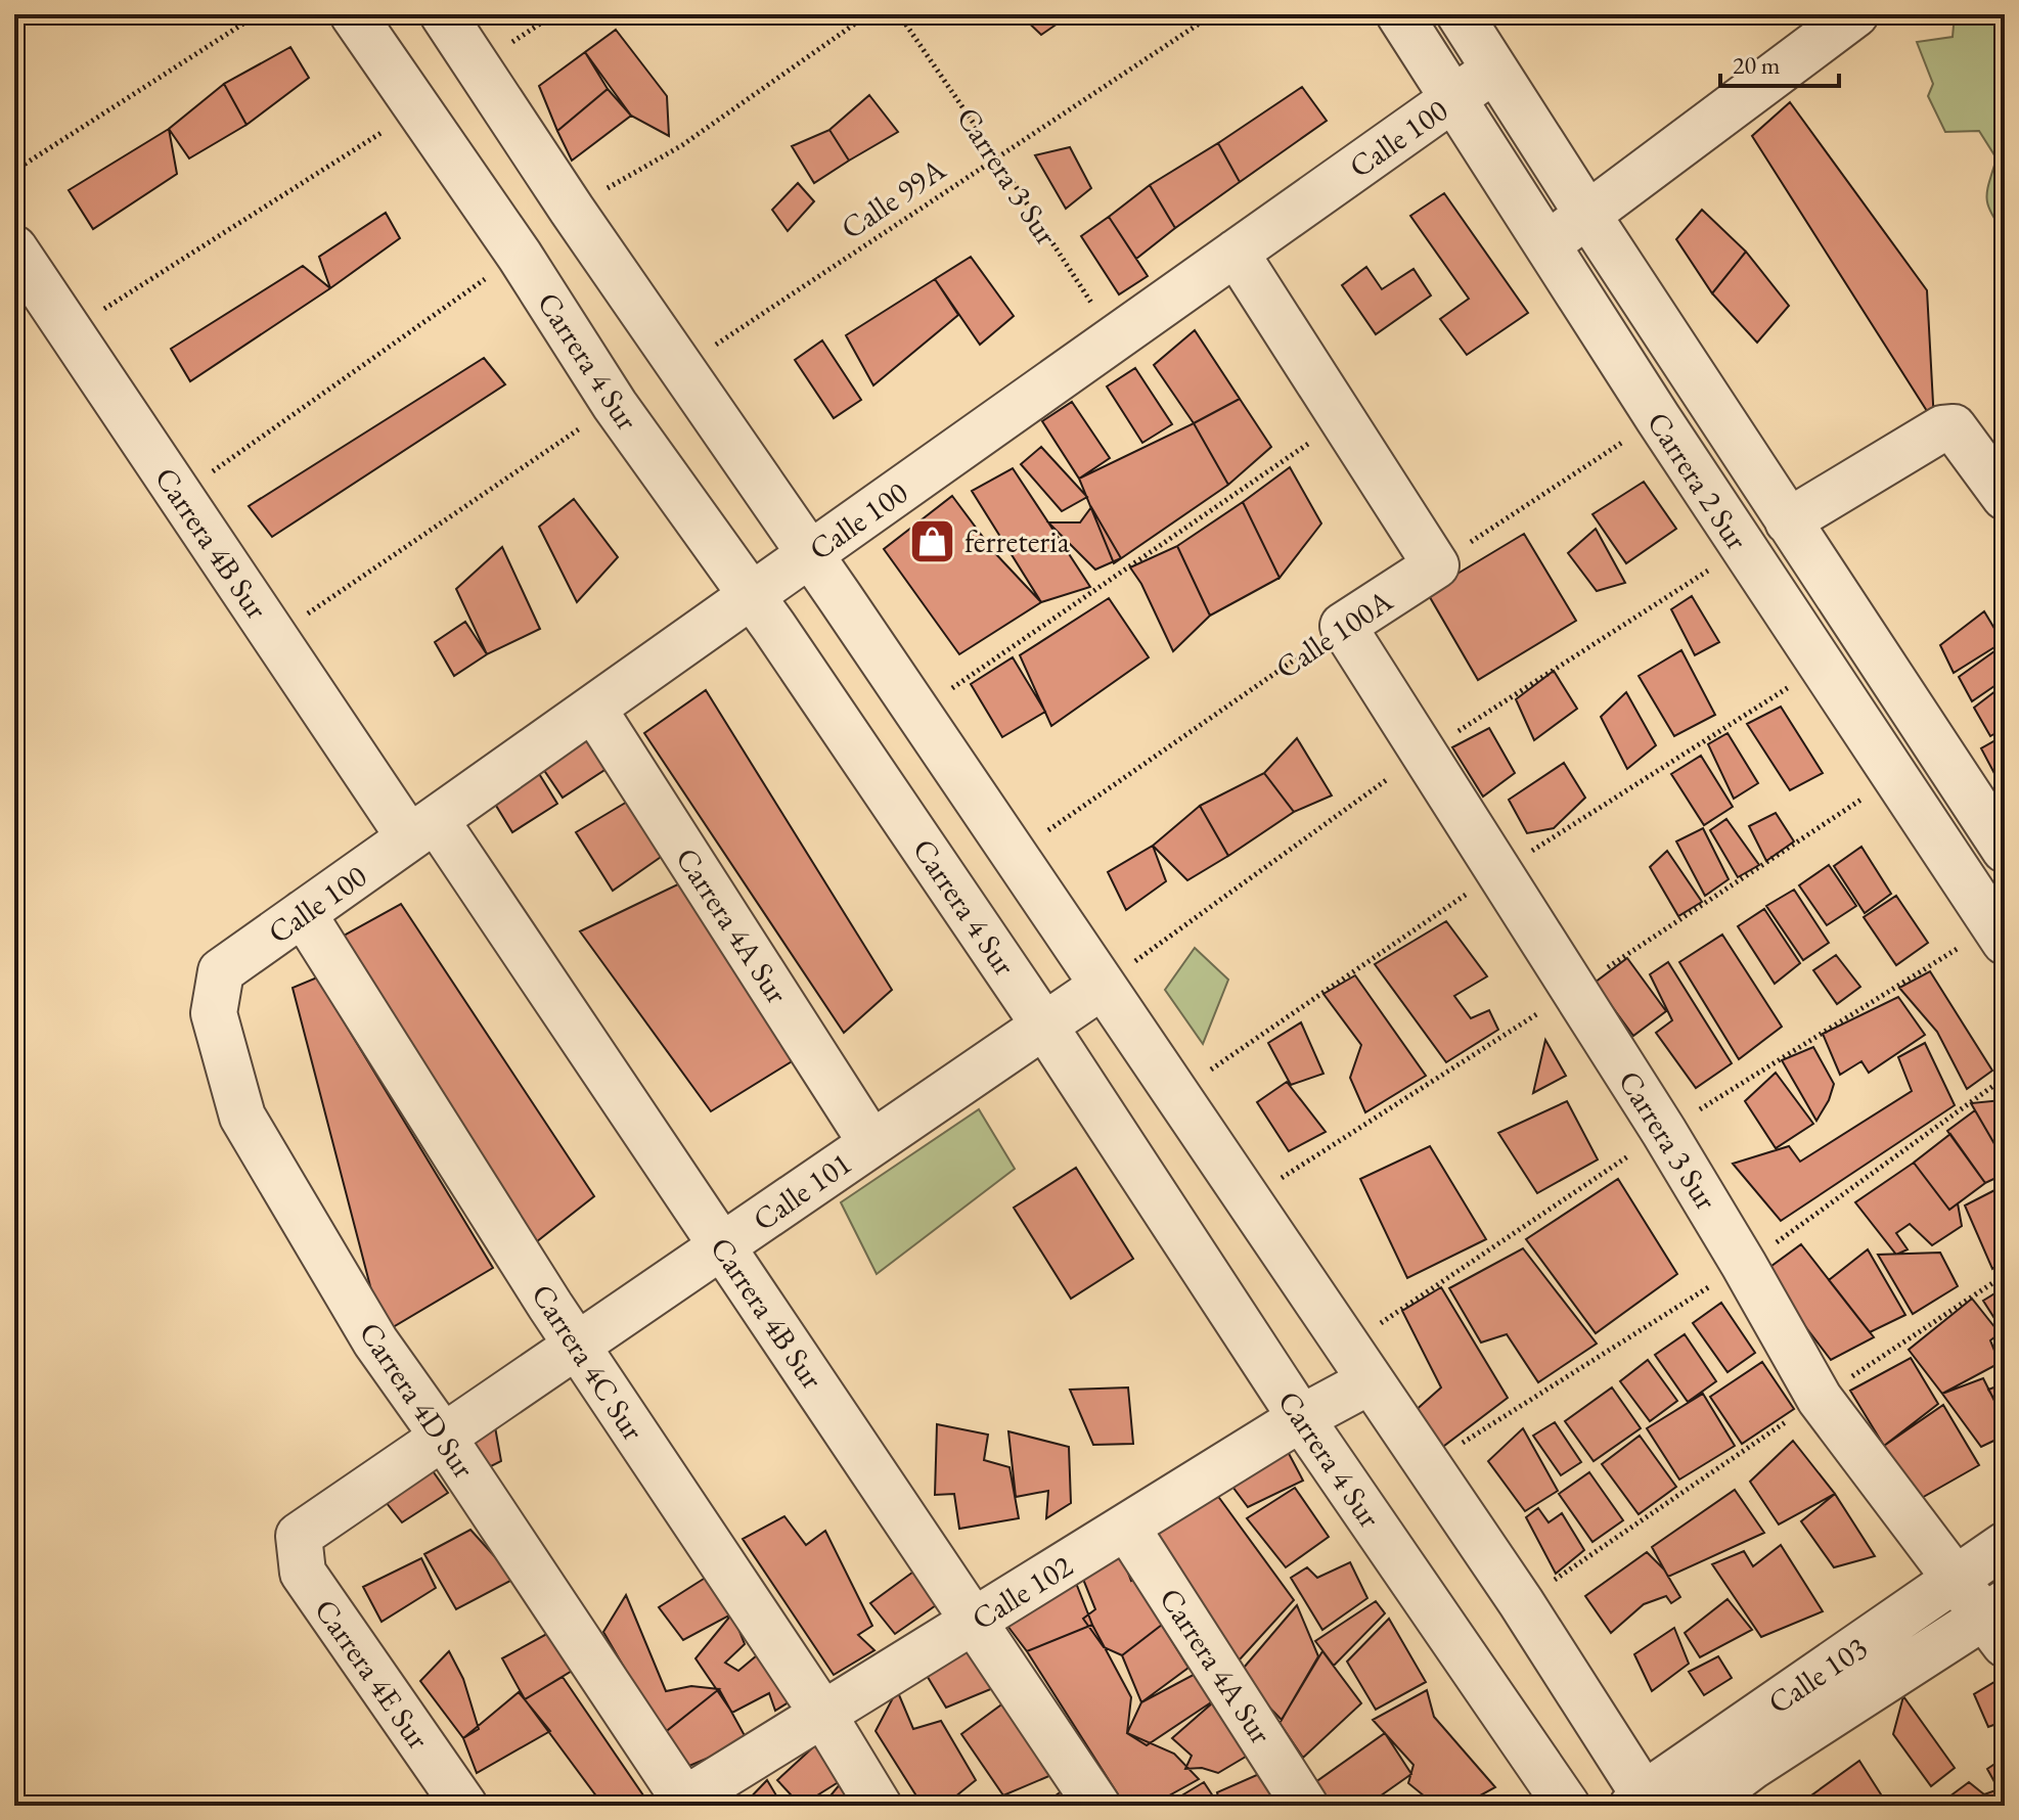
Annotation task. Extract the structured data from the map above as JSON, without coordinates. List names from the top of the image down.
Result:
{
  "streets": {
    "street": [
      "Calle 100",
      "Carrera 3 Sur",
      "Carrera 4 Sur",
      "Carrera 2 Sur",
      "Carrera 4B Sur",
      "Calle 100A",
      "Carrera 4A Sur",
      "Calle 101",
      "Carrera 4C Sur",
      "Carrera 4D Sur",
      "Calle 102",
      "Carrera 4E Sur",
      "Calle 103"
    ],
    "path": ["Calle 99A"]
  },
  "crossings": [
    ["Calle 100", "Carrera 3 Sur"],
    ["Calle 100", "Carrera 4 Sur"],
    ["Calle 100", "Carrera 2 Sur"],
    ["Calle 100", "Carrera 4B Sur"],
    ["Calle 100", "Carrera 4A Sur"],
    ["Calle 100", "Carrera 4C Sur"],
    ["Calle 100", "Carrera 4D Sur"],
    ["Carrera 3 Sur", "Calle 99A"],
    ["Carrera 3 Sur", "Calle 100A"],
    ["Carrera 3 Sur", "Calle 103"],
    ["Carrera 4 Sur", "Calle 101"],
    ["Carrera 4 Sur", "Calle 102"],
    ["Carrera 4B Sur", "Calle 101"],
    ["Carrera 4B Sur", "Calle 102"],
    ["Carrera 4A Sur", "Calle 101"],
    ["Carrera 4A Sur", "Calle 102"],
    ["Calle 101", "Carrera 4C Sur"],
    ["Calle 101", "Carrera 4D Sur"],
    ["Calle 101", "Carrera 4E Sur"],
    ["Carrera 4C Sur", "Calle 102"],
    ["Carrera 4D Sur", "Calle 102"]
  ],
  "places": {
    "shop": ["ferreteria"]
  },
  "scale_bar": "20 m"
}
